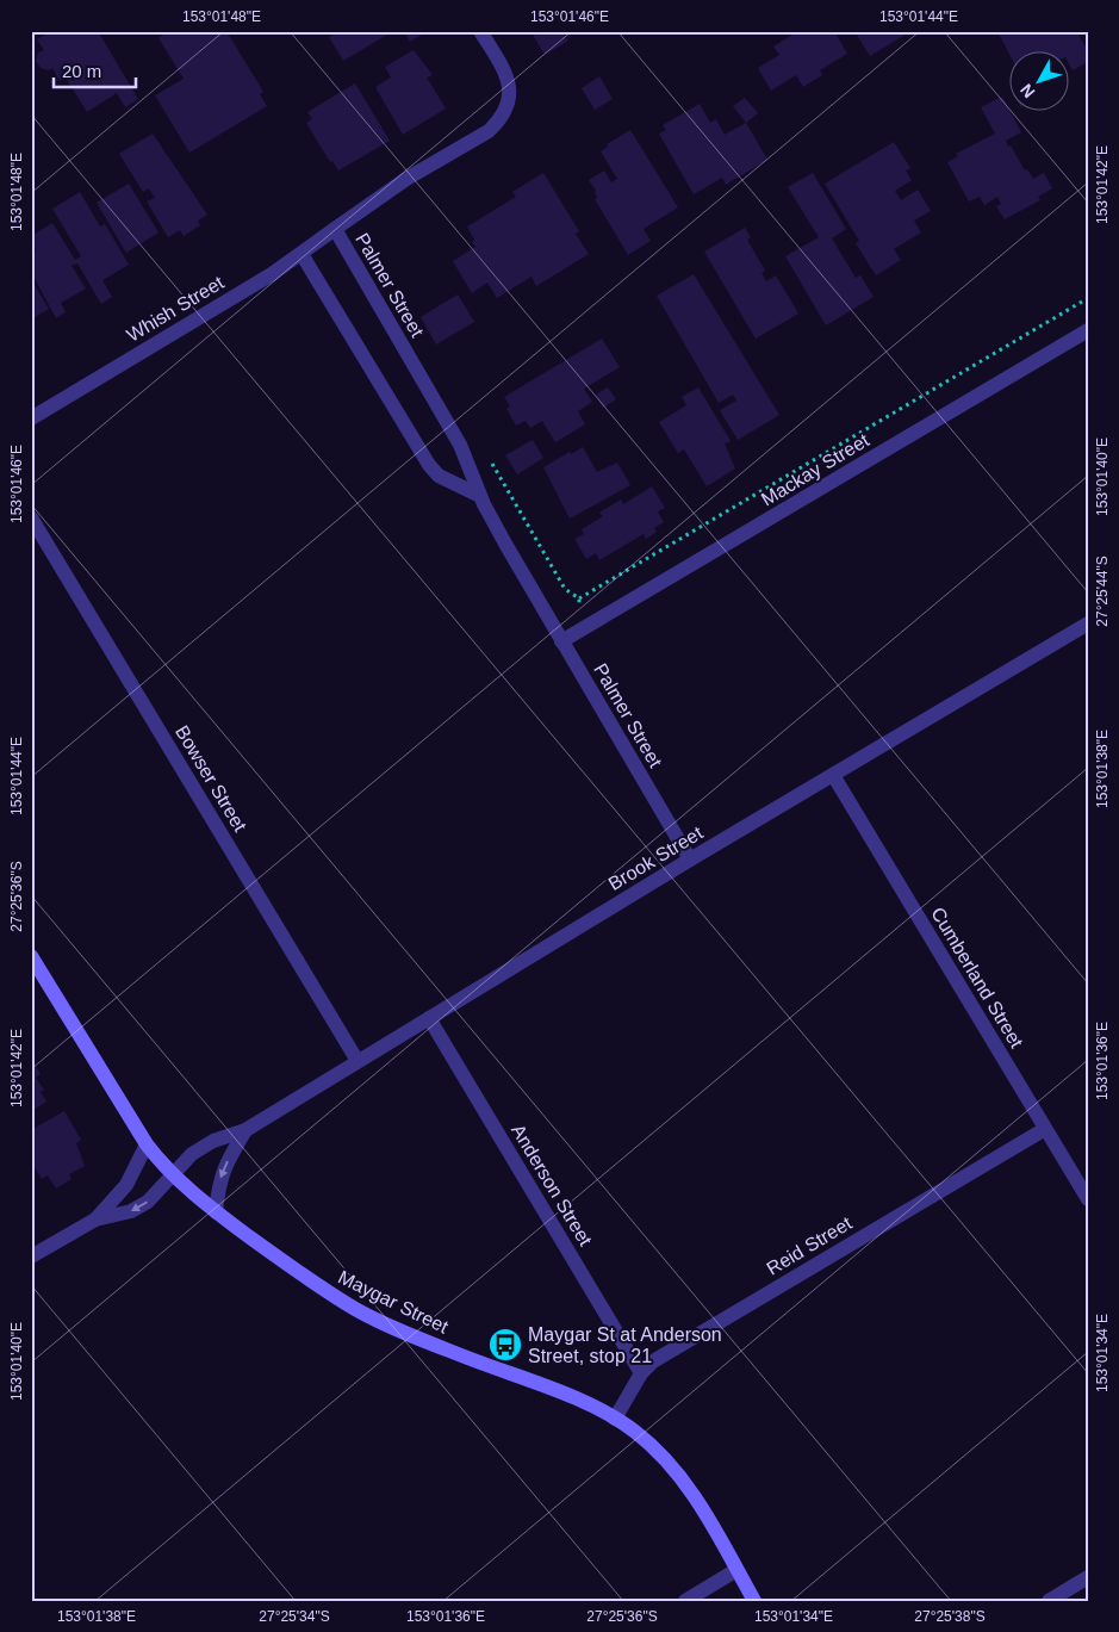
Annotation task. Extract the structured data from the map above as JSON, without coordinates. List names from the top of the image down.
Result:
{
  "streets": {
    "main road": ["Maygar Street"],
    "street": [
      "Palmer Street",
      "Whish Street",
      "Mackay Street",
      "Bowser Street",
      "Brook Street",
      "Cumberland Street",
      "Anderson Street",
      "Reid Street"
    ]
  },
  "crossings": [
    ["Palmer Street", "Whish Street"],
    ["Palmer Street", "Mackay Street"],
    ["Palmer Street", "Brook Street"],
    ["Bowser Street", "Brook Street"],
    ["Brook Street", "Cumberland Street"],
    ["Brook Street", "Anderson Street"],
    ["Brook Street", "Maygar Street"],
    ["Cumberland Street", "Reid Street"],
    ["Anderson Street", "Reid Street"],
    ["Reid Street", "Maygar Street"]
  ],
  "places": {
    "bus stop": ["Maygar St at Anderson Street, stop 21"]
  },
  "scale_bar": "20 m",
  "north": "bottom left",
  "coordinates": [
    "153°01'48\"E",
    "153°01'46\"E",
    "153°01'44\"E",
    "153°01'42\"E",
    "153°01'40\"E",
    "27°25'44\"S",
    "153°01'38\"E",
    "27°25'36\"S",
    "153°01'36\"E",
    "153°01'34\"E",
    "27°25'34\"S",
    "27°25'38\"S"
  ]
}
